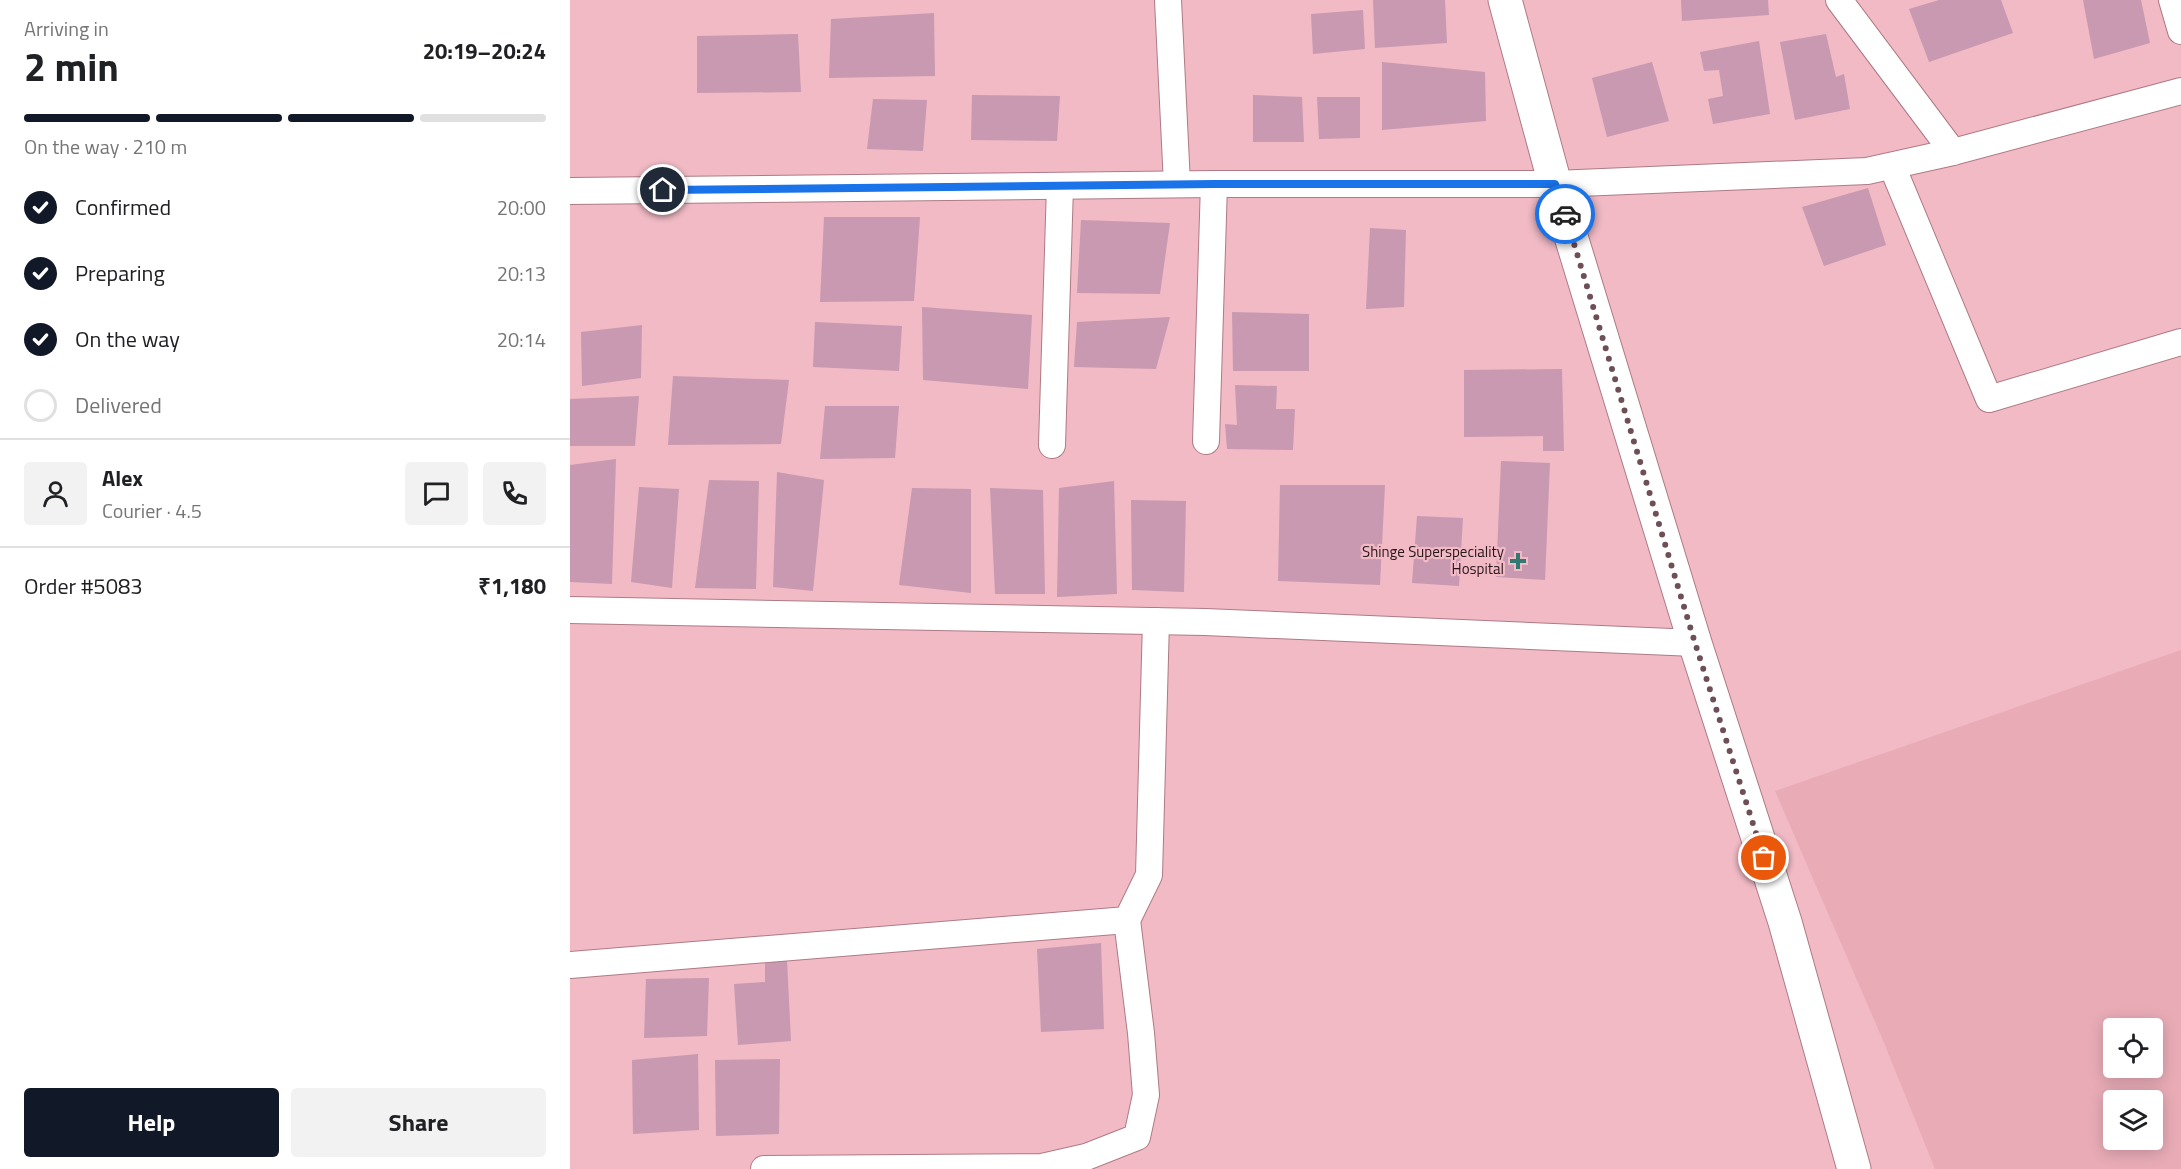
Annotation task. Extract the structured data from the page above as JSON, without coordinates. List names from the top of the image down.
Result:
{
  "places": {
    "health": ["Shinge Superspeciality Hospital"]
  },
  "page": {
    "heading": ["2 min", "Arriving in", "20:19–20:24"],
    "panel": [
      "Alex",
      "Courier · 4.5",
      "Order #5083",
      "₹1,180"
    ],
    "bar": "On the way · 210 m",
    "list": [
      ["Confirmed", "20:00"],
      ["Preparing", "20:13"],
      ["On the way", "20:14"],
      "Delivered"
    ],
    "buttons": ["Help", "Share"]
  }
}
